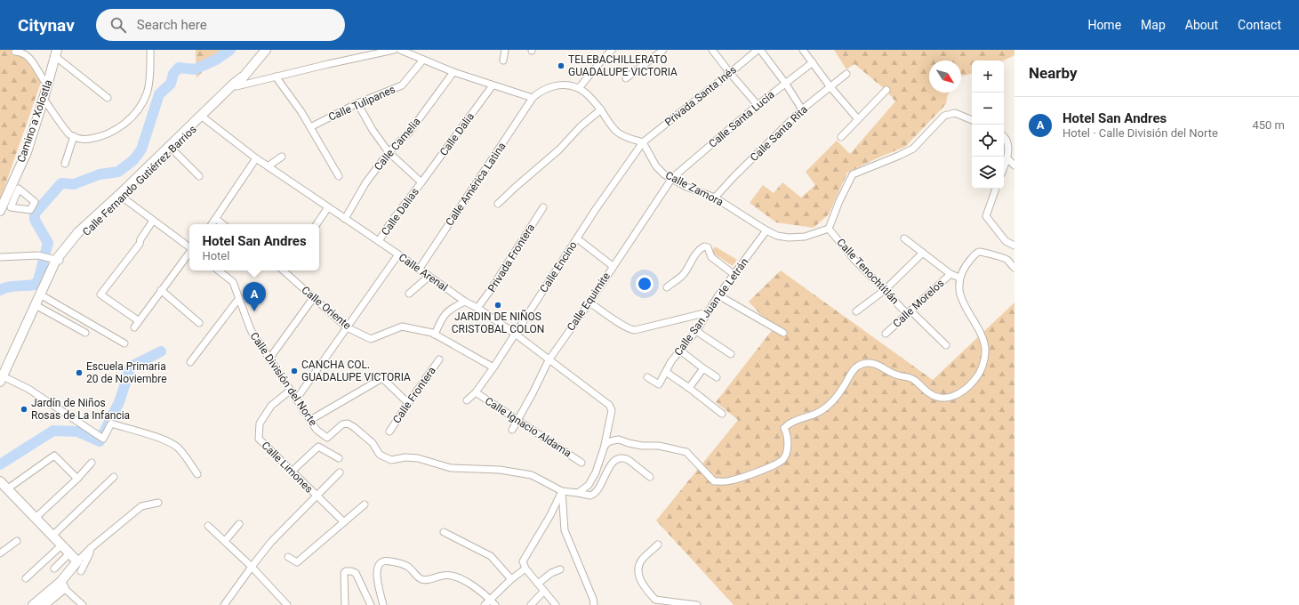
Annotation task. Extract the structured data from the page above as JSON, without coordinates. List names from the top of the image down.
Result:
{
  "streets": {
    "main road": ["Camino a Xolostla", "Calle Fernando Gutiérrez Barrios"],
    "street": [
      "Privada Santa Inés",
      "Calle Tulipanes",
      "Calle Santa Lucía",
      "Calle Santa Rita",
      "Calle Dalia",
      "Calle Camelia",
      "Calle América Latina",
      "Calle Zamora",
      "Calle Dalias",
      "Privada Frontera",
      "Calle Encino",
      "Calle Tenochtitlán",
      "Calle Arenal",
      "Calle Equimite",
      "Calle Morelos",
      "Calle San Juan de Letrán",
      "Calle Oriente",
      "Calle División del Norte",
      "Calle Frontera",
      "Calle Ignacio Aldama",
      "Calle Limones"
    ]
  },
  "crossings": [
    ["Privada Santa Inés", "Calle Zamora"],
    ["Privada Santa Inés", "Calle Encino"],
    ["Calle Santa Lucía", "Calle Zamora"],
    ["Calle Santa Lucía", "Calle Equimite"],
    ["Calle Santa Rita", "Calle Zamora"],
    ["Calle Dalia", "Calle Dalias"],
    ["Calle Camelia", "Calle Arenal"],
    ["Calle Fernando Gutiérrez Barrios", "Calle Arenal"],
    ["Calle América Latina", "Calle Arenal"],
    ["Calle Zamora", "Calle Encino"],
    ["Calle Zamora", "Calle Tenochtitlán"],
    ["Calle Zamora", "Calle Equimite"],
    ["Calle Zamora", "Calle San Juan de Letrán"],
    ["Calle Dalias", "Calle Arenal"],
    ["Privada Frontera", "Calle Arenal"],
    ["Calle Encino", "Calle Arenal"],
    ["Calle Encino", "Calle Oriente"],
    ["Calle Encino", "Calle Ignacio Aldama"],
    ["Calle Tenochtitlán", "Calle Morelos"],
    ["Calle Arenal", "Calle Equimite"],
    ["Calle Equimite", "Calle Ignacio Aldama"],
    ["Calle División del Norte", "Calle Limones"]
  ],
  "places": [
    "TELEBACHILLERATO GUADALUPE VICTORIA",
    "JARDIN DE NIÑOS CRISTOBAL COLON",
    "CANCHA COL. GUADALUPE VICTORIA",
    "Escuela Primaria 20 de Noviembre",
    "Jardín de Niños Rosas de La Infancia"
  ],
  "north": "bottom right",
  "page": {
    "header": "Citynav",
    "search": "Search here",
    "nav": [
      "Home",
      "Map",
      "About",
      "Contact"
    ],
    "heading": "Nearby",
    "map_buttons": ["+", "−"],
    "list": [
      {
        "mark": "A",
        "name": "Hotel San Andres",
        "note": "Hotel · Calle División del Norte",
        "value": "450 m"
      }
    ],
    "popup": ["Hotel San Andres", "Hotel"],
    "pins": "A"
  }
}
